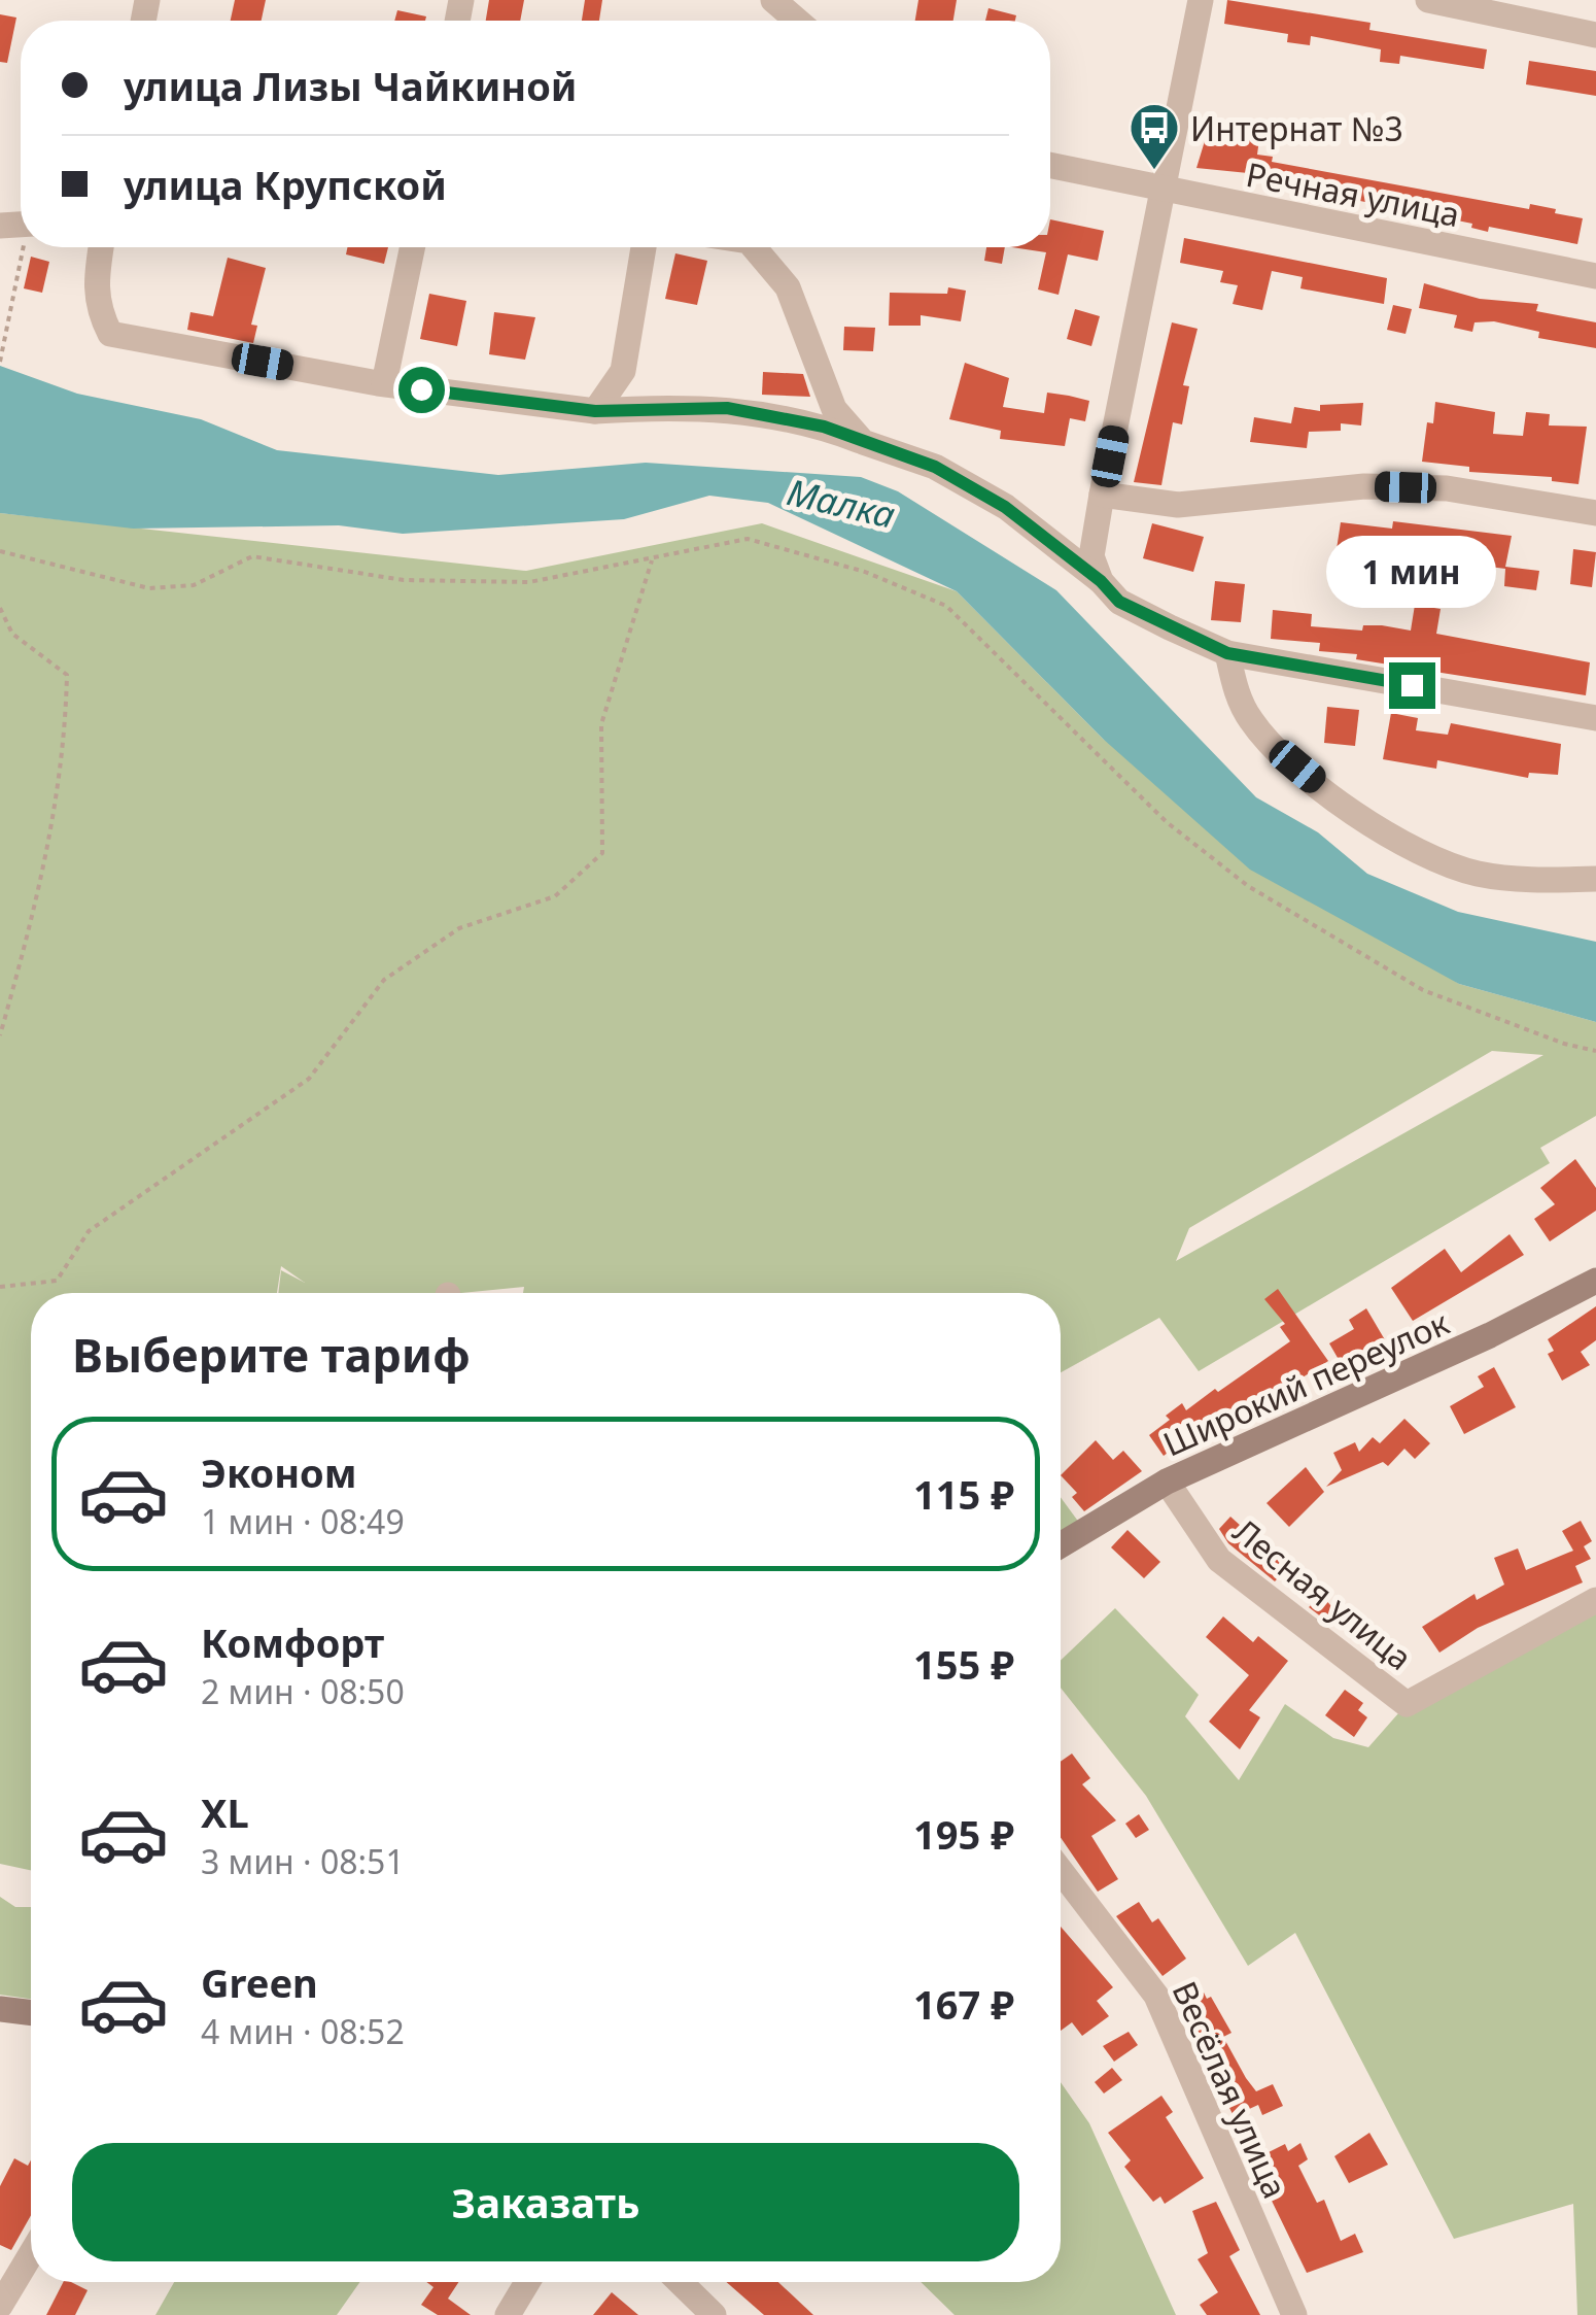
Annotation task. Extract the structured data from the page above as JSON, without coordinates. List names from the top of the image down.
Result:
{
  "streets": {
    "street": [
      "Речная улица",
      "Широкий переулок",
      "Лесная улица",
      "Весёлая улица"
    ]
  },
  "crossings": [
    ["Широкий переулок", "Лесная улица"]
  ],
  "water": ["Малка"],
  "places": {
    "bus stop": ["Интернат №3"]
  },
  "page": {
    "banner": ["улица Лизы Чайкиной", "улица Крупской"],
    "bubble": "1 мин",
    "heading": "Выберите тариф",
    "list": [
      {
        "name": "Эконом",
        "note": "1 мин · 08:49",
        "value": "115 ₽"
      },
      {
        "name": "Комфорт",
        "note": "2 мин · 08:50",
        "value": "155 ₽"
      },
      {
        "name": "XL",
        "note": "3 мин · 08:51",
        "value": "195 ₽"
      },
      {
        "name": "Green",
        "note": "4 мин · 08:52",
        "value": "167 ₽"
      }
    ],
    "buttons": "Заказать"
  }
}
